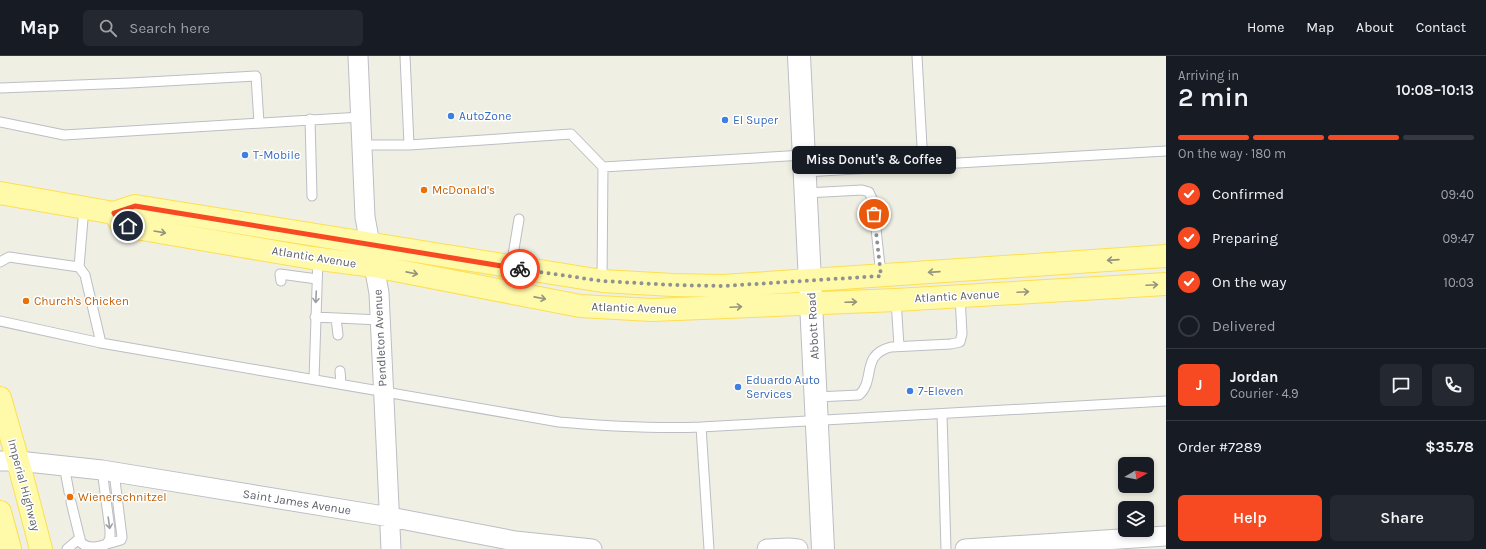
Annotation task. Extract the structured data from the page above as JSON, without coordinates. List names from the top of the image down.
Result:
{
  "streets": {
    "main road": ["Atlantic Avenue", "Imperial Highway"],
    "street": ["Abbott Road", "Pendleton Avenue", "Saint James Avenue"]
  },
  "crossings": [
    ["Atlantic Avenue", "Abbott Road"],
    ["Atlantic Avenue", "Pendleton Avenue"],
    ["Pendleton Avenue", "Saint James Avenue"],
    ["Imperial Highway", "Saint James Avenue"]
  ],
  "places": [
    "AutoZone",
    "El Super",
    "T-Mobile",
    "McDonald's",
    "Miss Donut's & Coffee",
    "Church's Chicken",
    "Eduardo Auto Services",
    "7-Eleven",
    "Wienerschnitzel"
  ],
  "north": "right",
  "page": {
    "header": "Map",
    "search": "Search here",
    "nav": [
      "Home",
      "Map",
      "About",
      "Contact"
    ],
    "heading": ["2 min", "Arriving in", "10:08–10:13"],
    "panel": [
      "Jordan",
      "Courier · 4.9",
      "Order #7289",
      "$35.78"
    ],
    "bar": "On the way · 180 m",
    "bubble": "Miss Donut's & Coffee",
    "list": [
      ["Confirmed", "09:40"],
      ["Preparing", "09:47"],
      ["On the way", "10:03"],
      "Delivered"
    ],
    "round": "J",
    "buttons": ["Help", "Share"]
  }
}
